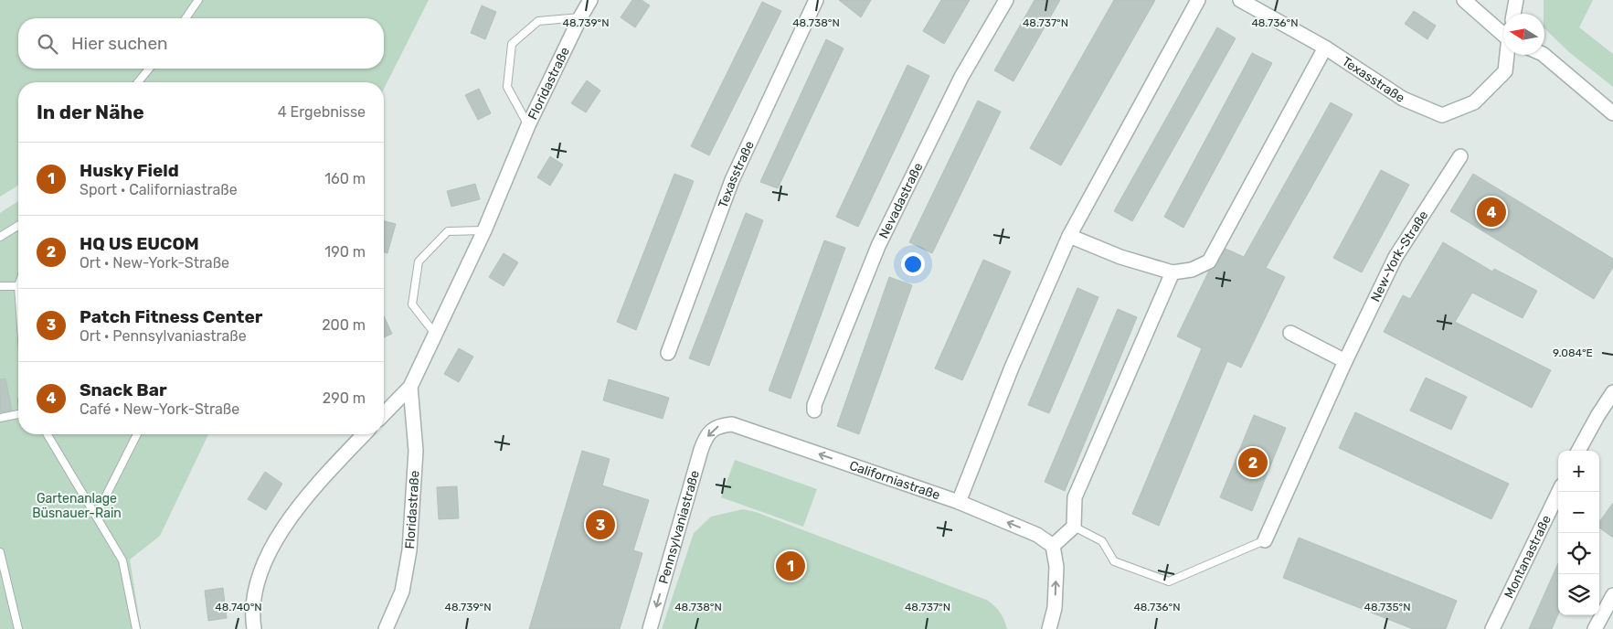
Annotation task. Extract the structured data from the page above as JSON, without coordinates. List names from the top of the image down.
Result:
{
  "streets": {
    "street": [
      "Texasstraße",
      "Floridastraße",
      "Nevadastraße",
      "New-York-Straße",
      "Californiastraße",
      "Pennsylvaniastraße",
      "Montanastraße"
    ]
  },
  "crossings": [
    ["Californiastraße", "Pennsylvaniastraße"]
  ],
  "one_way": ["Californiastraße", "Pennsylvaniastraße"],
  "parks": ["Gartenanlage Büsnauer-Rain"],
  "north": "left",
  "page": {
    "search": "Hier suchen",
    "heading": ["In der Nähe", "4 Ergebnisse"],
    "list": [
      {
        "mark": "1",
        "name": "Husky Field",
        "note": "Sport · Californiastraße",
        "value": "160 m"
      },
      {
        "mark": "2",
        "name": "HQ US EUCOM",
        "note": "Ort · New-York-Straße",
        "value": "190 m"
      },
      {
        "mark": "3",
        "name": "Patch Fitness Center",
        "note": "Ort · Pennsylvaniastraße",
        "value": "200 m"
      },
      {
        "mark": "4",
        "name": "Snack Bar",
        "note": "Café · New-York-Straße",
        "value": "290 m"
      }
    ],
    "pins": [
      "4",
      "2",
      "3",
      "1"
    ],
    "map_buttons": ["+", "−"]
  },
  "coordinates": [
    "48.739°N",
    "48.738°N",
    "48.737°N",
    "48.736°N",
    "9.084°E",
    "48.740°N",
    "48.735°N"
  ]
}
